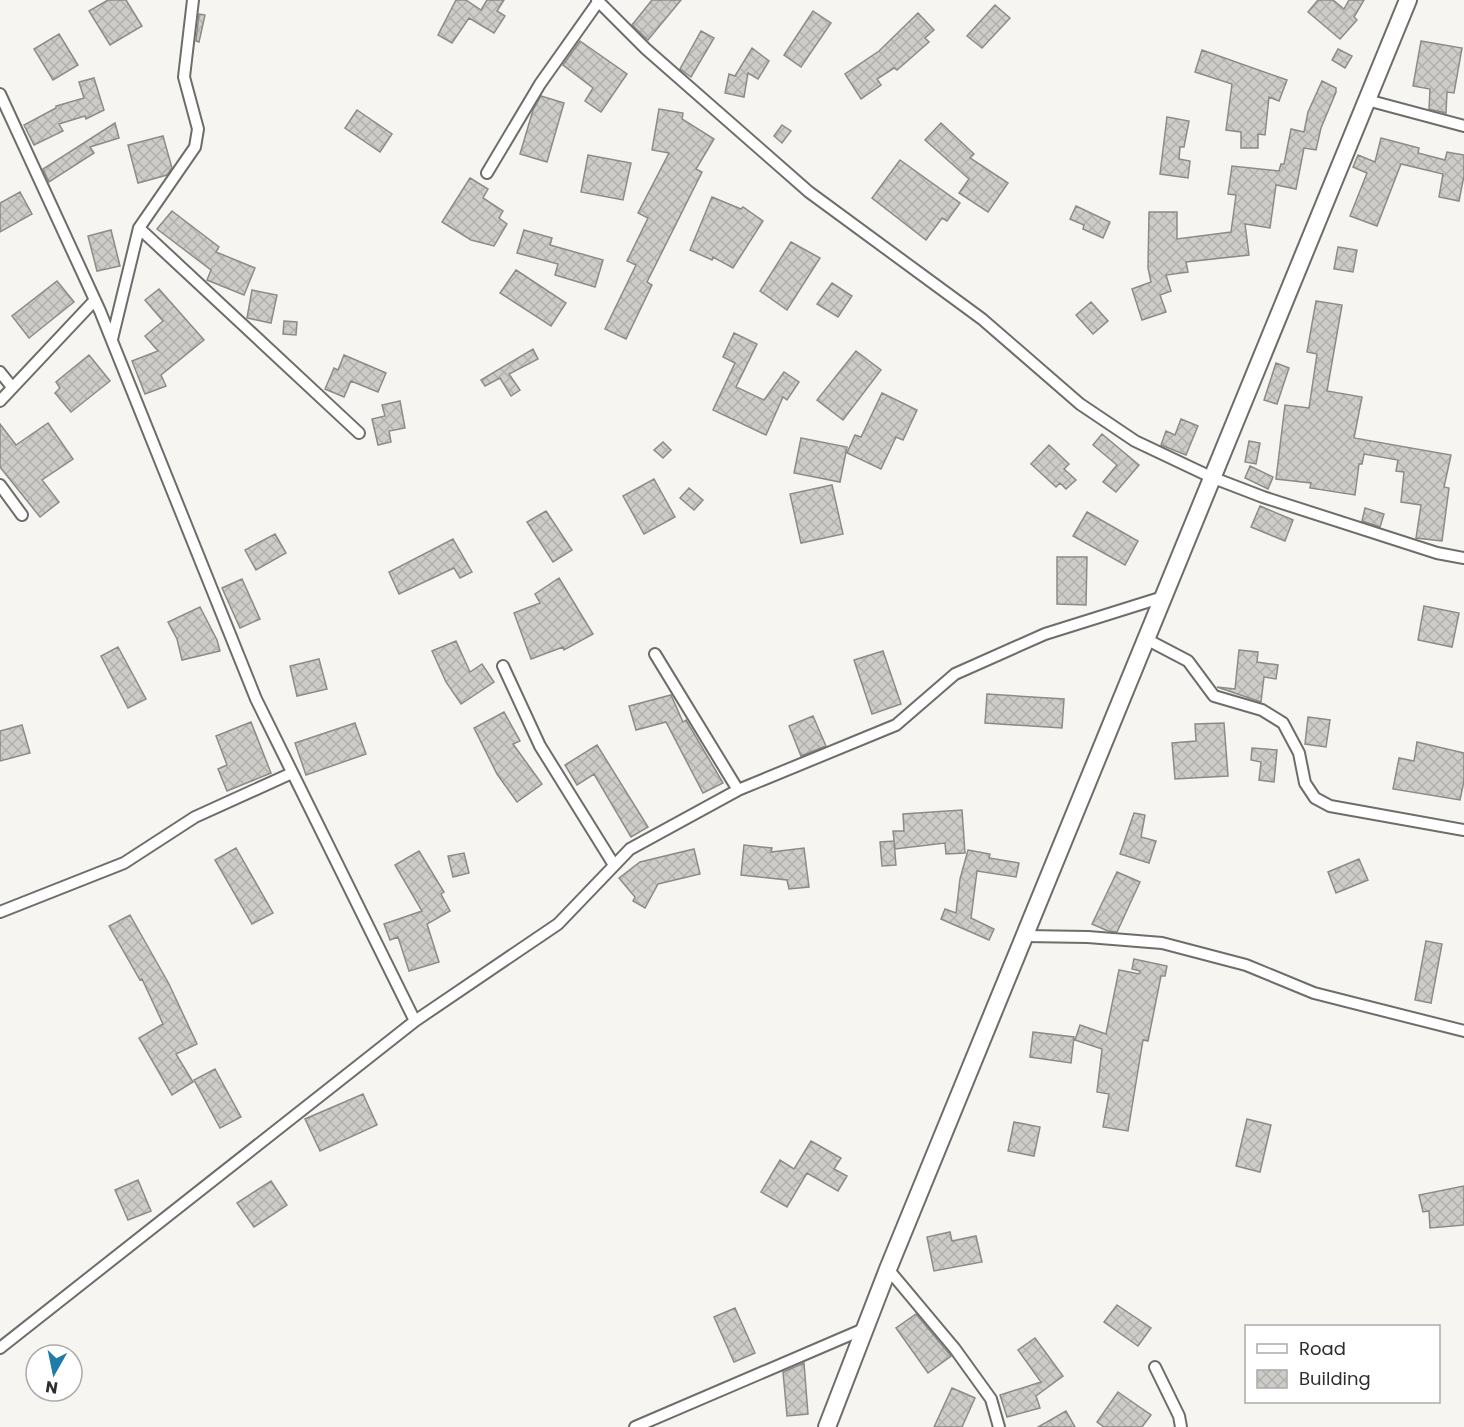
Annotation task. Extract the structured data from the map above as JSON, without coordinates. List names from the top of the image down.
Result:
{
  "legend": ["Road", "Building"],
  "north": "bottom"
}
